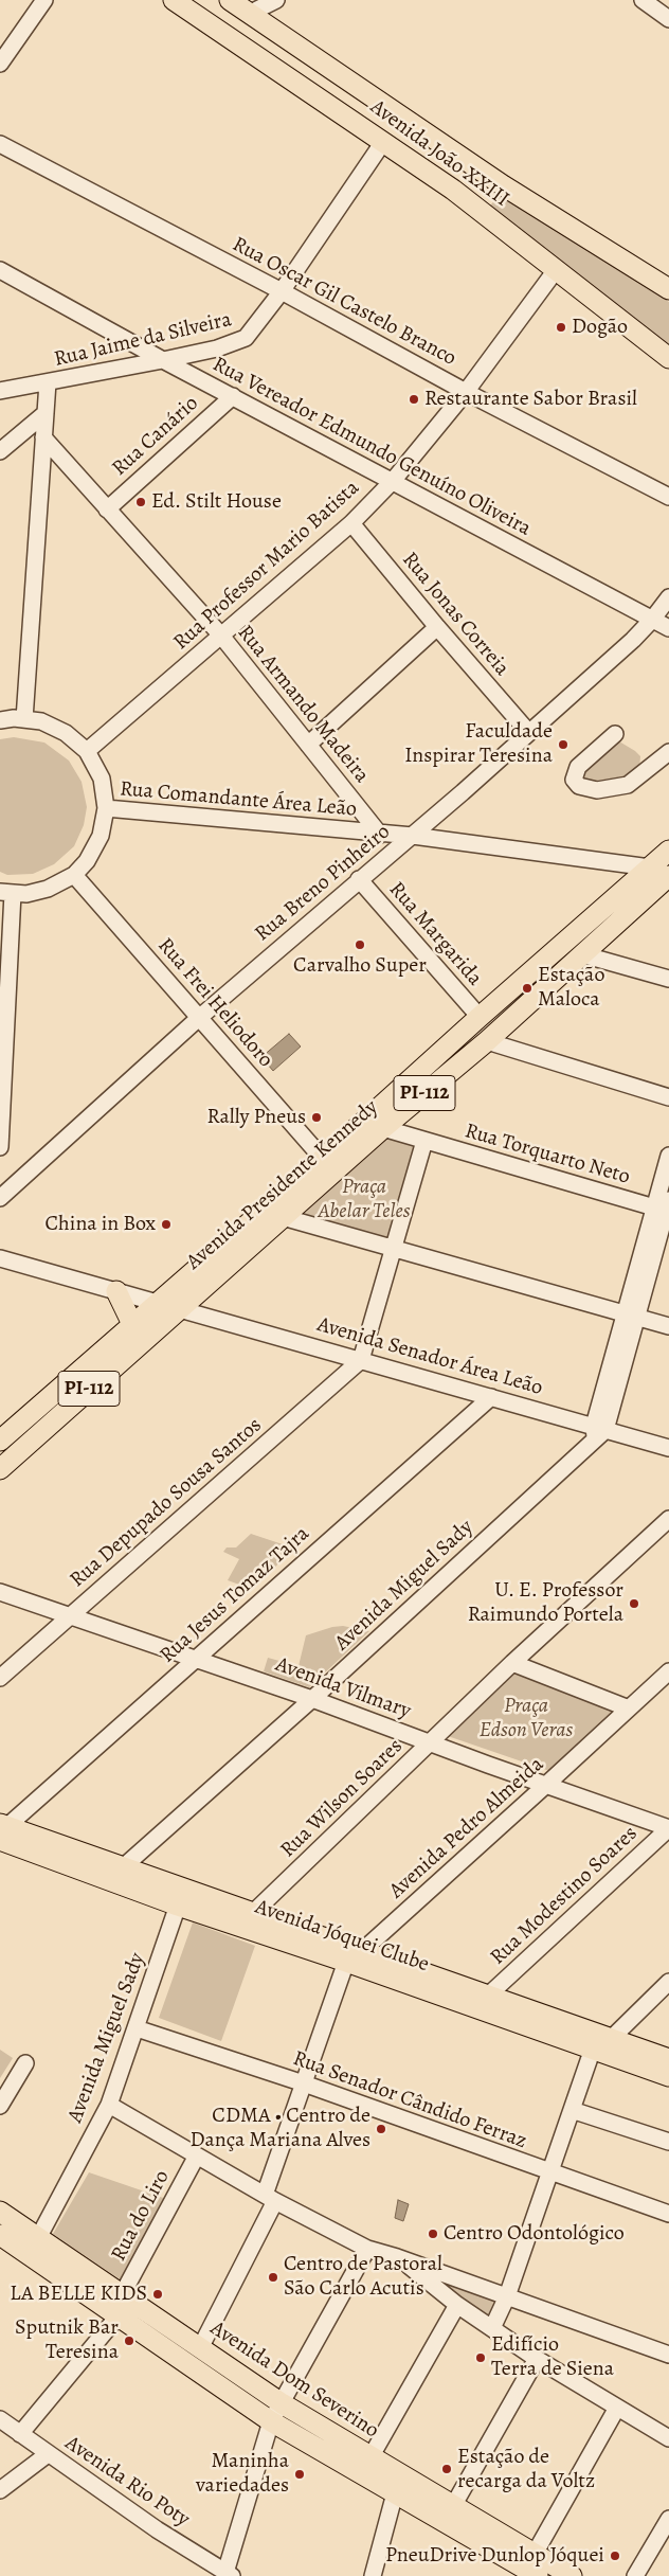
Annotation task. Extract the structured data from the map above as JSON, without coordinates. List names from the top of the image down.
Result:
{
  "streets": {
    "main road": [
      "Avenida João XXIII",
      "PI-112",
      "Avenida Presidente Kennedy",
      "Avenida Jóquei Clube",
      "Avenida Dom Severino"
    ],
    "street": [
      "Rua Oscar Gil Castelo Branco",
      "Rua Jaime da Silveira",
      "Rua Canário",
      "Rua Vereador Edmundo Genuíno Oliveira",
      "Rua Professor Mario Batista",
      "Rua Jonas Correia",
      "Rua Armando Madeira",
      "Rua Comandante Área Leão",
      "Rua Breno Pinheiro",
      "Rua Margarida",
      "Rua Frei Heliodoro",
      "Rua Torquarto Neto",
      "Avenida Senador Área Leão",
      "Rua Depupado Sousa Santos",
      "Avenida Miguel Sady",
      "Rua Jesus Tomaz Tajra",
      "Avenida Vilmary",
      "Rua Wilson Soares",
      "Avenida Pedro Almeida",
      "Rua Modestino Soares",
      "Rua Senador Cândido Ferraz",
      "Rua do Liro",
      "Avenida Rio Poty"
    ]
  },
  "crossings": [
    ["Avenida João XXIII", "Rua Jaime da Silveira"],
    ["Avenida João XXIII", "Rua Professor Mario Batista"],
    ["Rua Oscar Gil Castelo Branco", "Rua Jaime da Silveira"],
    ["Rua Oscar Gil Castelo Branco", "Rua Professor Mario Batista"],
    ["Rua Jaime da Silveira", "Rua Vereador Edmundo Genuíno Oliveira"],
    ["Rua Canário", "Rua Vereador Edmundo Genuíno Oliveira"],
    ["Rua Canário", "Rua Armando Madeira"],
    ["Rua Vereador Edmundo Genuíno Oliveira", "Rua Professor Mario Batista"],
    ["Rua Vereador Edmundo Genuíno Oliveira", "Rua Breno Pinheiro"],
    ["Rua Professor Mario Batista", "Rua Jonas Correia"],
    ["Rua Professor Mario Batista", "Rua Armando Madeira"],
    ["Rua Jonas Correia", "Rua Breno Pinheiro"],
    ["Rua Armando Madeira", "Rua Comandante Área Leão"],
    ["Rua Comandante Área Leão", "Rua Breno Pinheiro"],
    ["Rua Comandante Área Leão", "Avenida Presidente Kennedy"],
    ["Rua Breno Pinheiro", "Rua Margarida"],
    ["Rua Breno Pinheiro", "Rua Frei Heliodoro"],
    ["Rua Margarida", "Avenida Presidente Kennedy"],
    ["Rua Frei Heliodoro", "Avenida Presidente Kennedy"],
    ["Rua Torquarto Neto", "Avenida Presidente Kennedy"],
    ["Avenida Presidente Kennedy", "Avenida Senador Área Leão"],
    ["Avenida Senador Área Leão", "Rua Depupado Sousa Santos"],
    ["Avenida Senador Área Leão", "Avenida Miguel Sady"],
    ["Avenida Senador Área Leão", "Rua Jesus Tomaz Tajra"],
    ["Rua Depupado Sousa Santos", "Avenida Vilmary"],
    ["Avenida Miguel Sady", "Avenida Vilmary"],
    ["Avenida Miguel Sady", "Avenida Jóquei Clube"],
    ["Avenida Miguel Sady", "Rua Senador Cândido Ferraz"],
    ["Avenida Miguel Sady", "Avenida Dom Severino"],
    ["Rua Jesus Tomaz Tajra", "Avenida Vilmary"],
    ["Rua Jesus Tomaz Tajra", "Avenida Jóquei Clube"],
    ["Avenida Vilmary", "Rua Wilson Soares"],
    ["Avenida Vilmary", "Avenida Pedro Almeida"],
    ["Avenida Vilmary", "Rua Modestino Soares"],
    ["Rua Wilson Soares", "Avenida Jóquei Clube"],
    ["Avenida Pedro Almeida", "Avenida Jóquei Clube"],
    ["Avenida Pedro Almeida", "Rua Senador Cândido Ferraz"],
    ["Avenida Pedro Almeida", "Avenida Dom Severino"],
    ["Rua Modestino Soares", "Avenida Jóquei Clube"],
    ["Rua do Liro", "Avenida Dom Severino"]
  ],
  "parks": ["Praça Abelar Teles", "Praça Edson Veras"],
  "places": [
    "Dogão",
    "Restaurante Sabor Brasil",
    "Ed. Stilt House",
    "Faculdade Inspirar Teresina",
    "Carvalho Super",
    "Estação Maloca",
    "Rally Pneus",
    "China in Box",
    "U. E. Professor Raimundo Portela",
    "CDMA • Centro de Dança Mariana Alves",
    "Centro Odontológico",
    "Centro de Pastoral São Carlo Acutis",
    "LA BELLE KIDS",
    "Sputnik Bar Teresina",
    "Edifício Terra de Siena",
    "Estação de recarga da Voltz",
    "Maninha variedades",
    "PneuDrive Dunlop Jóquei"
  ]
}
